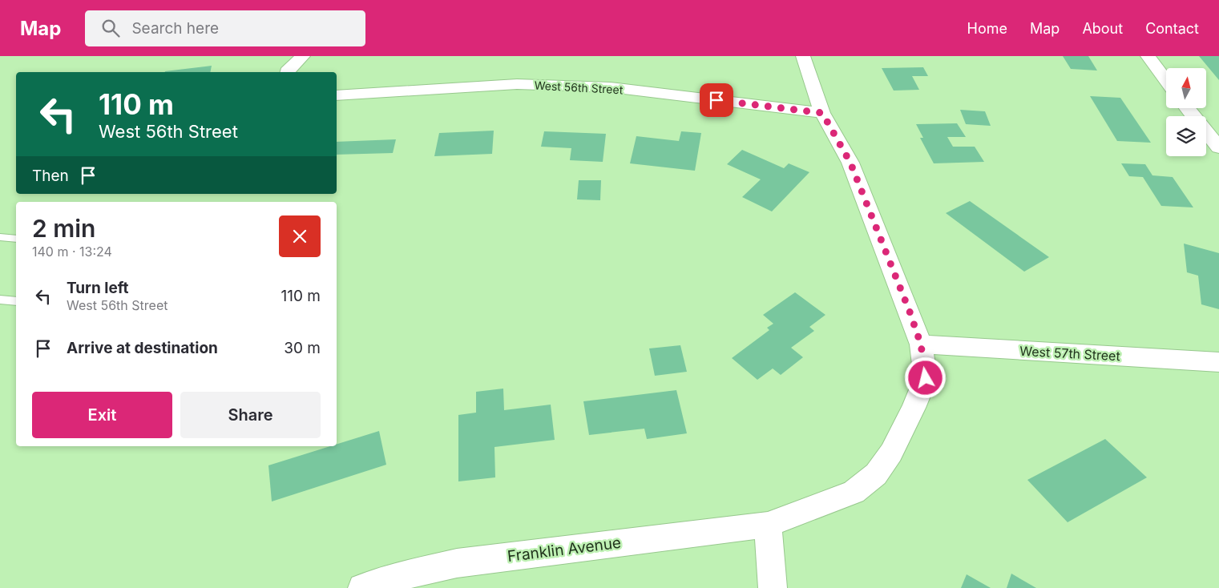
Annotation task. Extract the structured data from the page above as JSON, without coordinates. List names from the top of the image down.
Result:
{
  "streets": {
    "street": ["West 56th Street", "West 57th Street", "Franklin Avenue"]
  },
  "crossings": [
    ["West 56th Street", "Franklin Avenue"],
    ["West 57th Street", "Franklin Avenue"]
  ],
  "north": "top",
  "page": {
    "header": "Map",
    "search": "Search here",
    "nav": [
      "Home",
      "Map",
      "About",
      "Contact"
    ],
    "turn": ["110 m", "West 56th Street"],
    "then": "Then",
    "heading": ["2 min", "140 m · 13:24"],
    "list": [
      {
        "name": "Turn left",
        "note": "West 56th Street",
        "value": "110 m"
      },
      {
        "name": "Arrive at destination",
        "value": "30 m"
      }
    ],
    "buttons": ["Exit", "Share"]
  }
}
